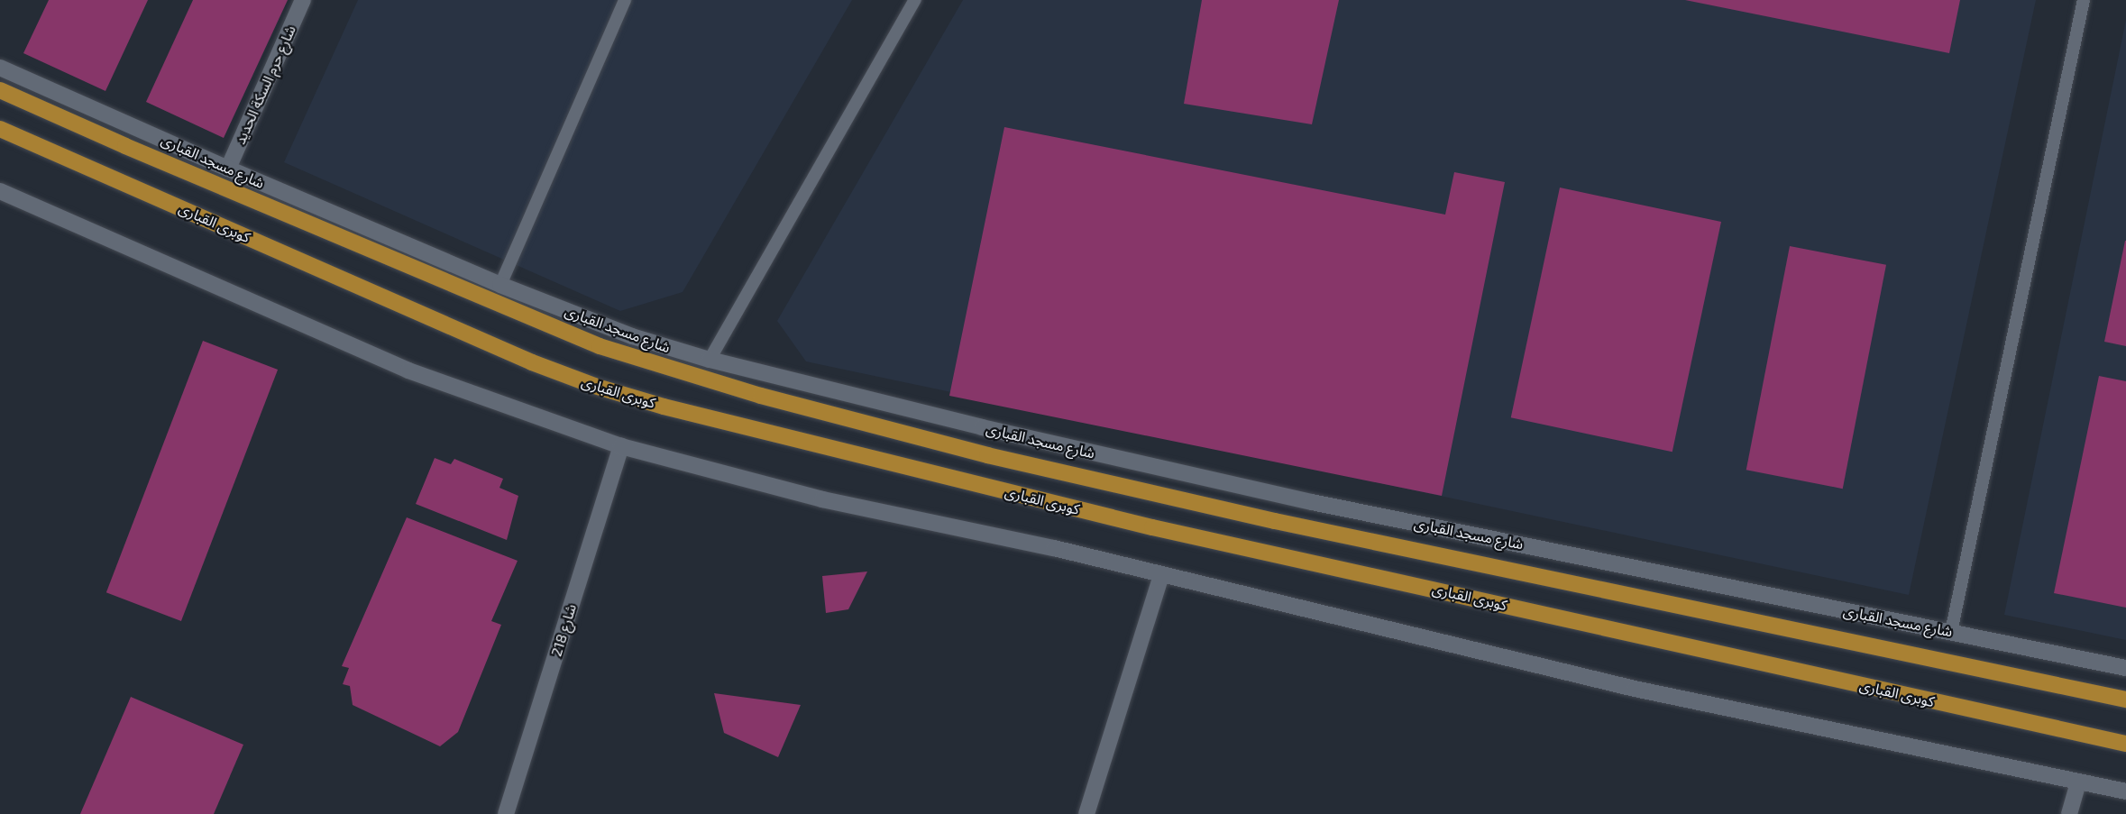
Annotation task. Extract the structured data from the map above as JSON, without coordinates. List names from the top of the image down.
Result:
{
  "streets": {
    "main road": ["كوبرى القبارى"],
    "street": ["شارع حرم السكة الحديد", "شارع مسجد القبارى", "شارع 218"]
  },
  "crossings": [
    ["شارع حرم السكة الحديد", "شارع مسجد القبارى"]
  ]
}
